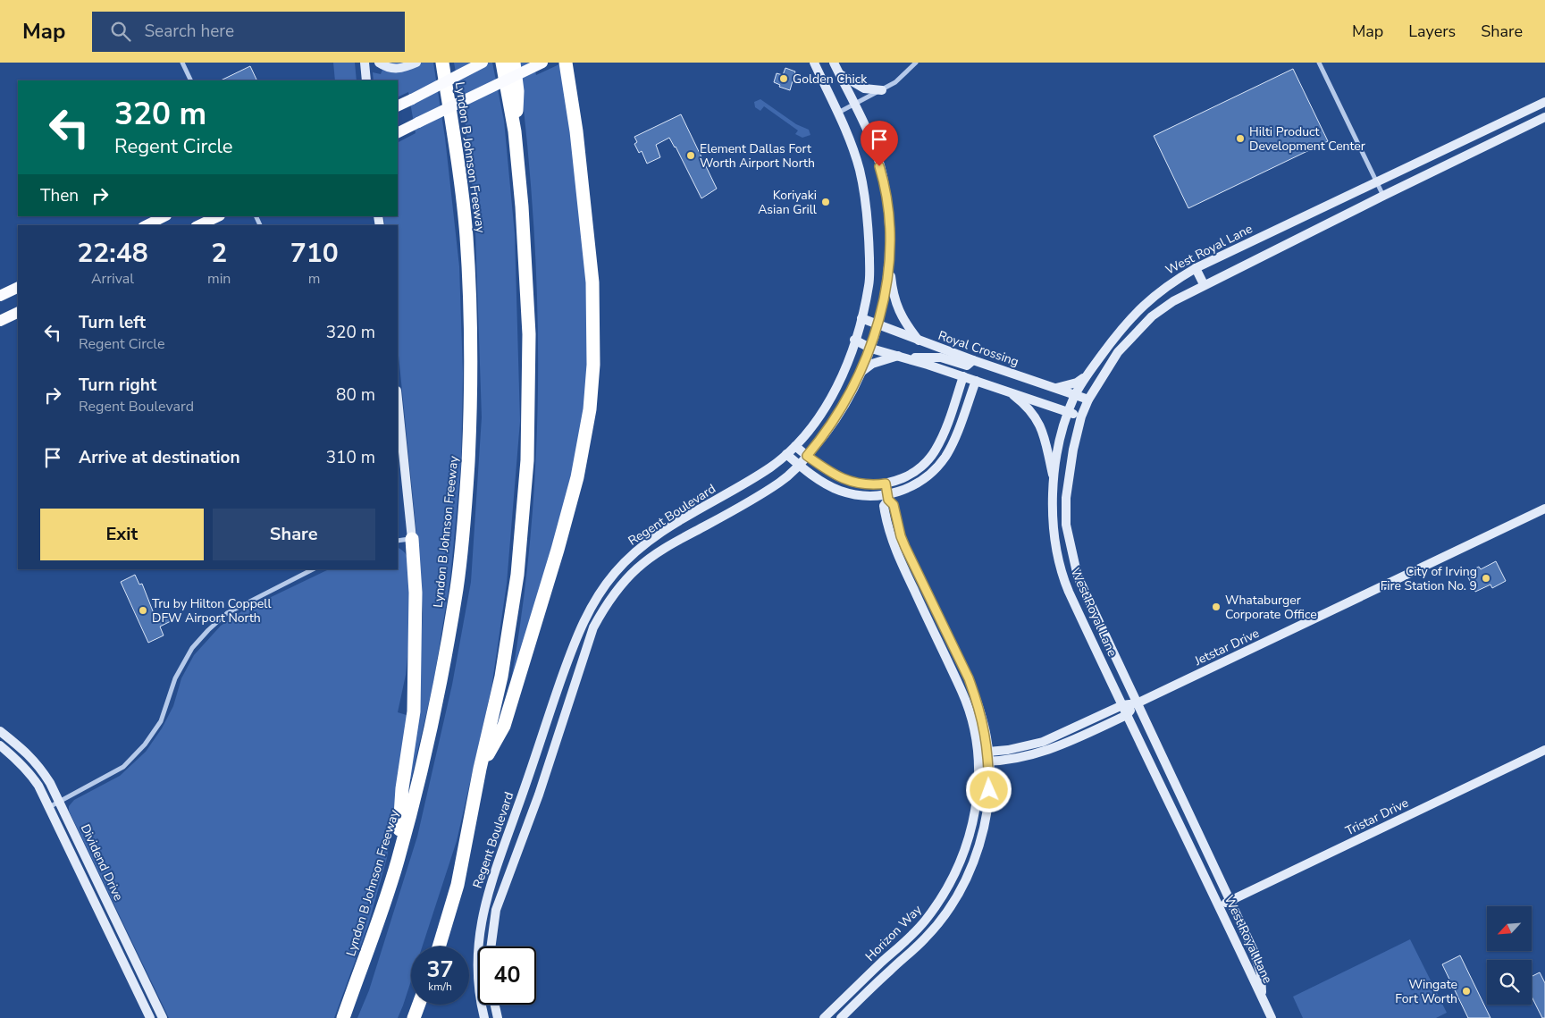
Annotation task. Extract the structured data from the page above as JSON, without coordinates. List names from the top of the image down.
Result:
{
  "streets": {
    "highway": ["Lyndon B Johnson Freeway"],
    "street": [
      "West Royal Lane",
      "Royal Crossing",
      "Regent Boulevard",
      "Jetstar Drive",
      "Tristar Drive",
      "Dividend Drive",
      "Horizon Way"
    ]
  },
  "crossings": [
    ["West Royal Lane", "Royal Crossing"],
    ["West Royal Lane", "Jetstar Drive"],
    ["West Royal Lane", "Tristar Drive"],
    ["Royal Crossing", "Regent Boulevard"],
    ["Jetstar Drive", "Horizon Way"]
  ],
  "places": [
    "Golden Chick",
    "Hilti Product Development Center",
    "Element Dallas Fort Worth Airport North",
    "Koriyaki Asian Grill",
    "City of Irving Fire Station No. 9",
    "Whataburger Corporate Office",
    "Tru by Hilton Coppell DFW Airport North",
    "Wingate Fort Worth"
  ],
  "north": "bottom left",
  "page": {
    "header": "Map",
    "search": "Search here",
    "nav": ["Map", "Layers", "Share"],
    "turn": ["320 m", "Regent Circle"],
    "then": "Then",
    "eta": [
      "22:48",
      "Arrival",
      "2",
      "min",
      "710",
      "m"
    ],
    "list": [
      {
        "name": "Turn left",
        "note": "Regent Circle",
        "value": "320 m"
      },
      {
        "name": "Turn right",
        "note": "Regent Boulevard",
        "value": "80 m"
      },
      {
        "name": "Arrive at destination",
        "value": "310 m"
      }
    ],
    "buttons": ["Exit", "Share"],
    "speed": "37 km/h",
    "limit": "40"
  }
}
